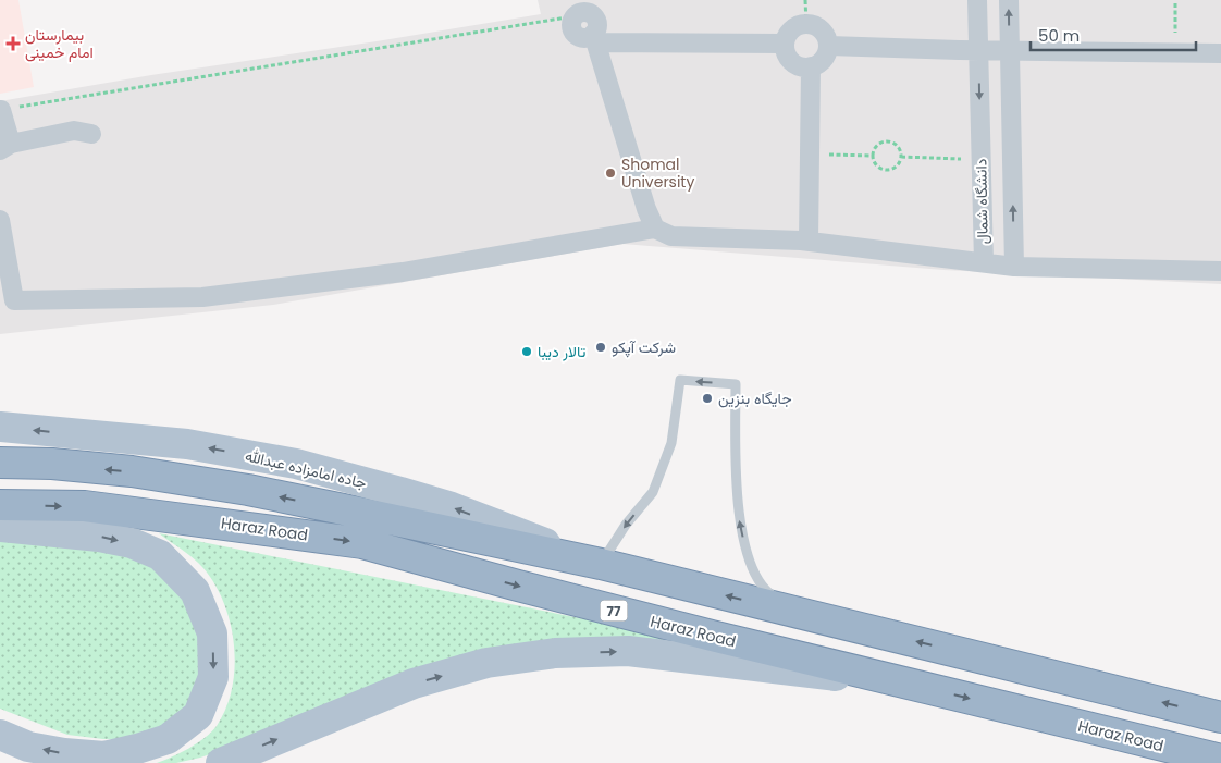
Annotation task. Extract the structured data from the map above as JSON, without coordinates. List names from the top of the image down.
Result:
{
  "streets": {
    "highway": ["Haraz Road", "77"],
    "main road": ["جاده امامزاده عبدالله"],
    "street": ["دانشگاه شمال"]
  },
  "places": {
    "health": ["بیمارستان امام خمینی"],
    "other": [
      "Shomal University",
      "شرکت آپکو",
      "تالار دیبا",
      "جایگاه بنزین"
    ]
  },
  "scale_bar": "50 m"
}
